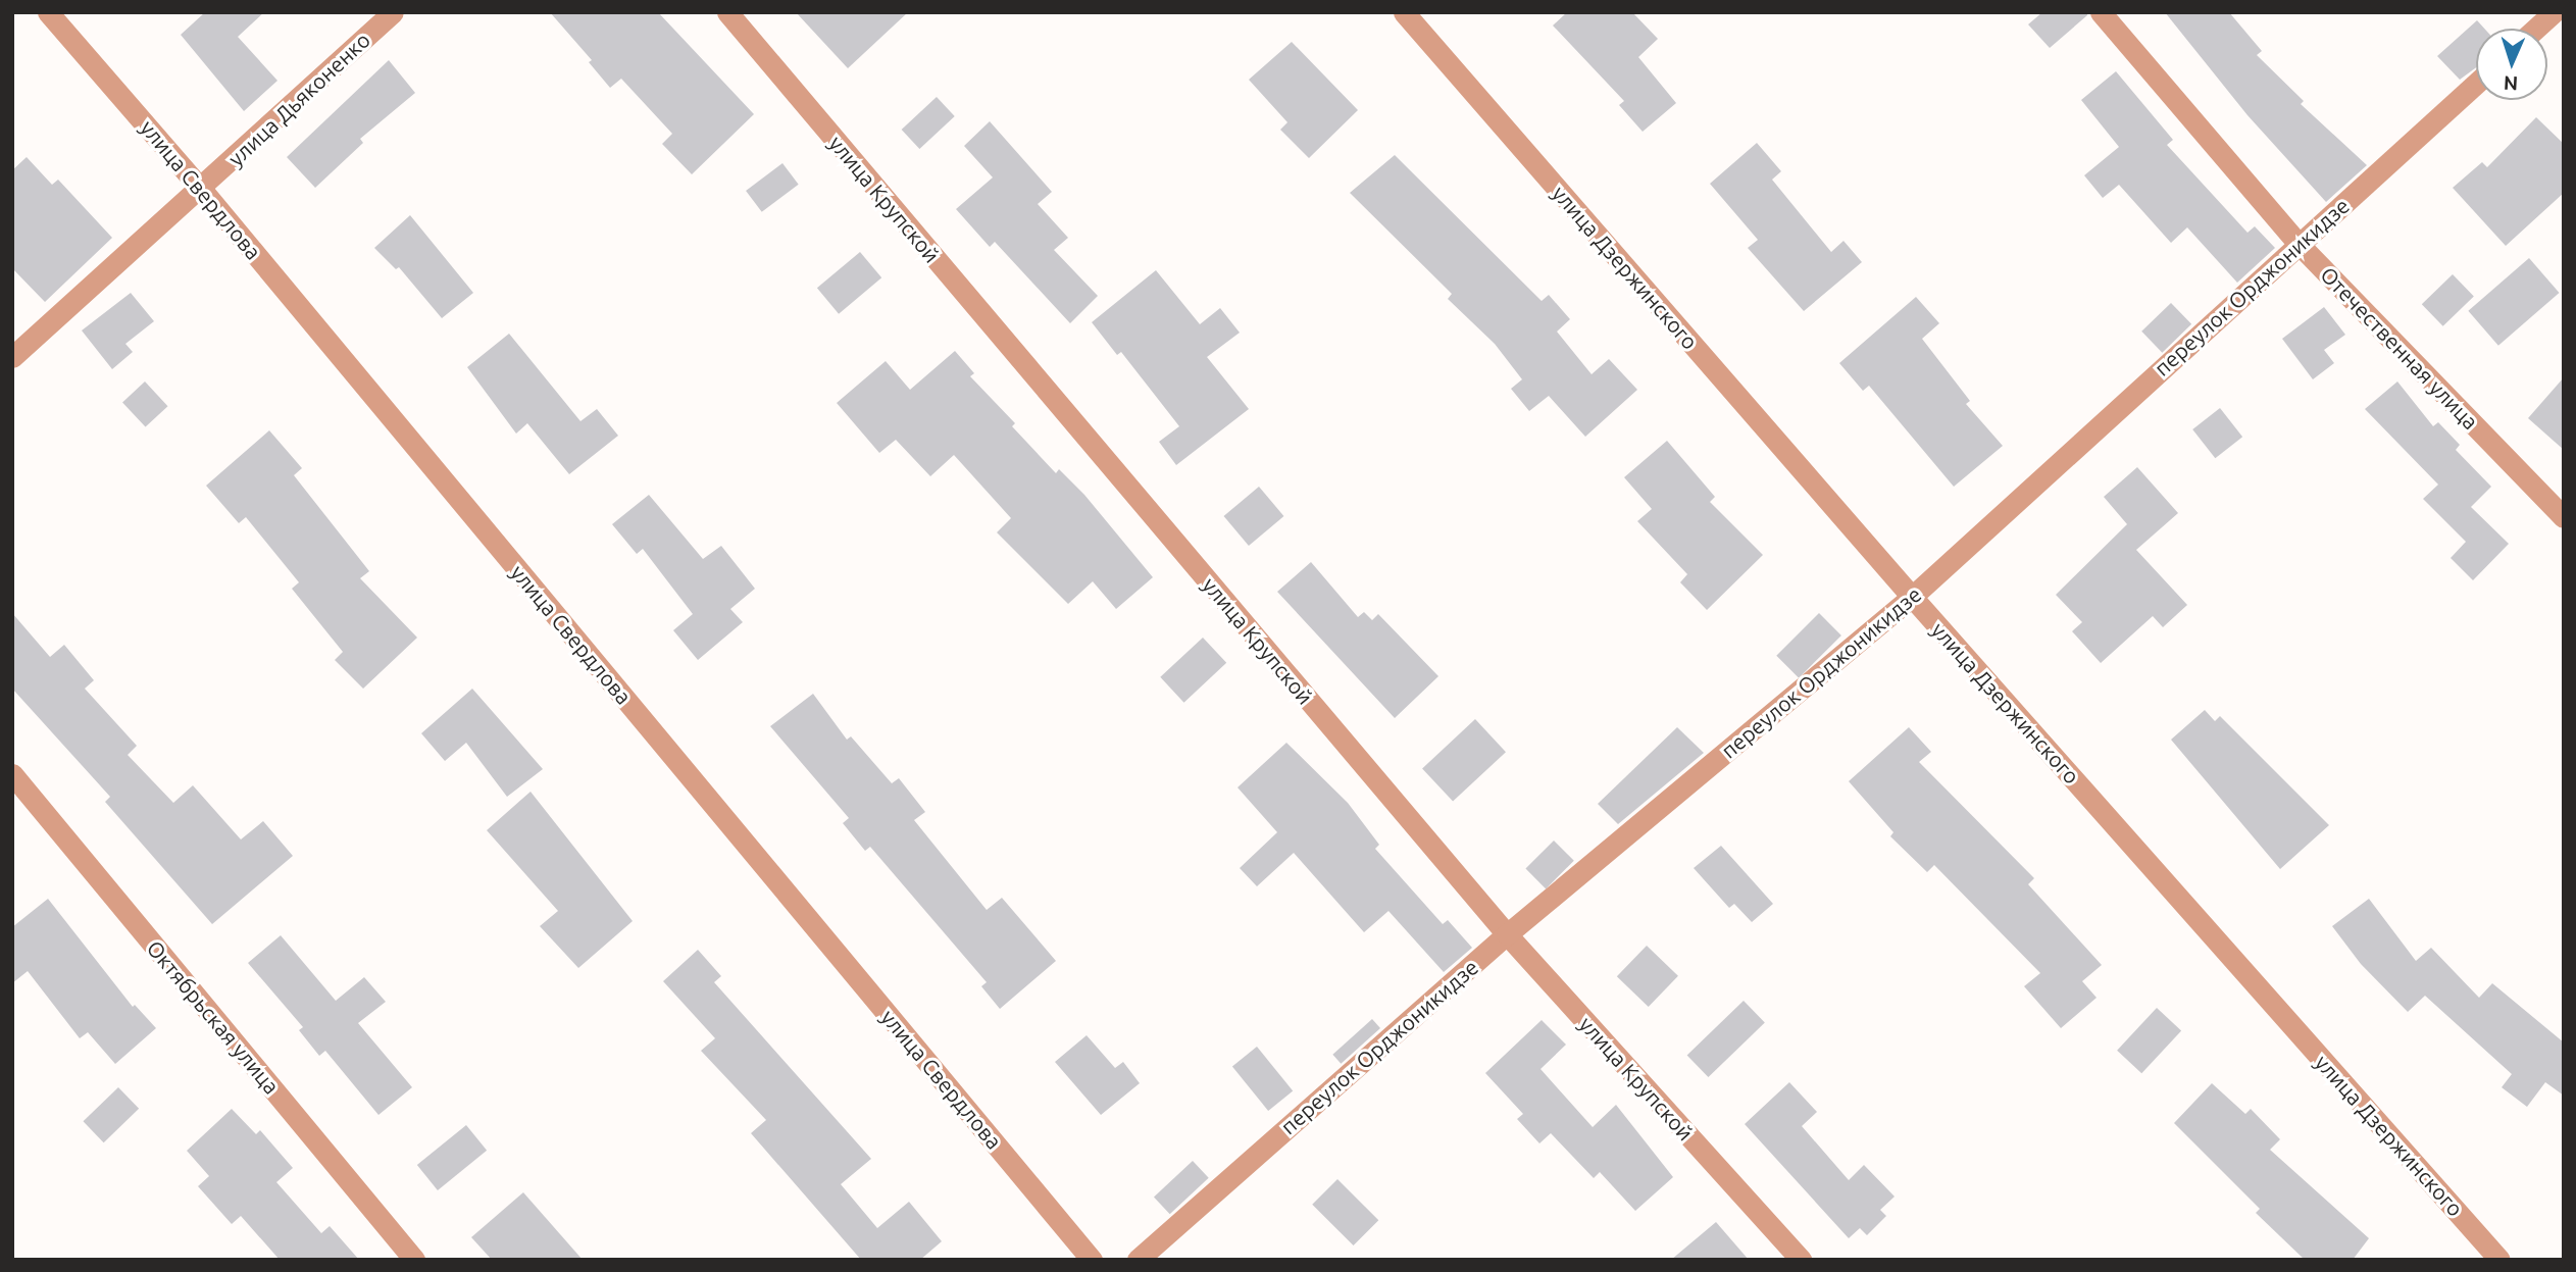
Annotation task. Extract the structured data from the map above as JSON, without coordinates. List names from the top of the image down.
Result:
{
  "streets": {
    "street": [
      "улица Дьяконенко",
      "улица Свердлова",
      "улица Крупской",
      "улица Дзержинского",
      "переулок Орджоникидзе",
      "Отечественная улица",
      "Октябрьская улица"
    ]
  },
  "crossings": [
    ["улица Дьяконенко", "улица Свердлова"],
    ["улица Крупской", "переулок Орджоникидзе"],
    ["улица Дзержинского", "переулок Орджоникидзе"],
    ["переулок Орджоникидзе", "Отечественная улица"]
  ],
  "north": "bottom"
}
